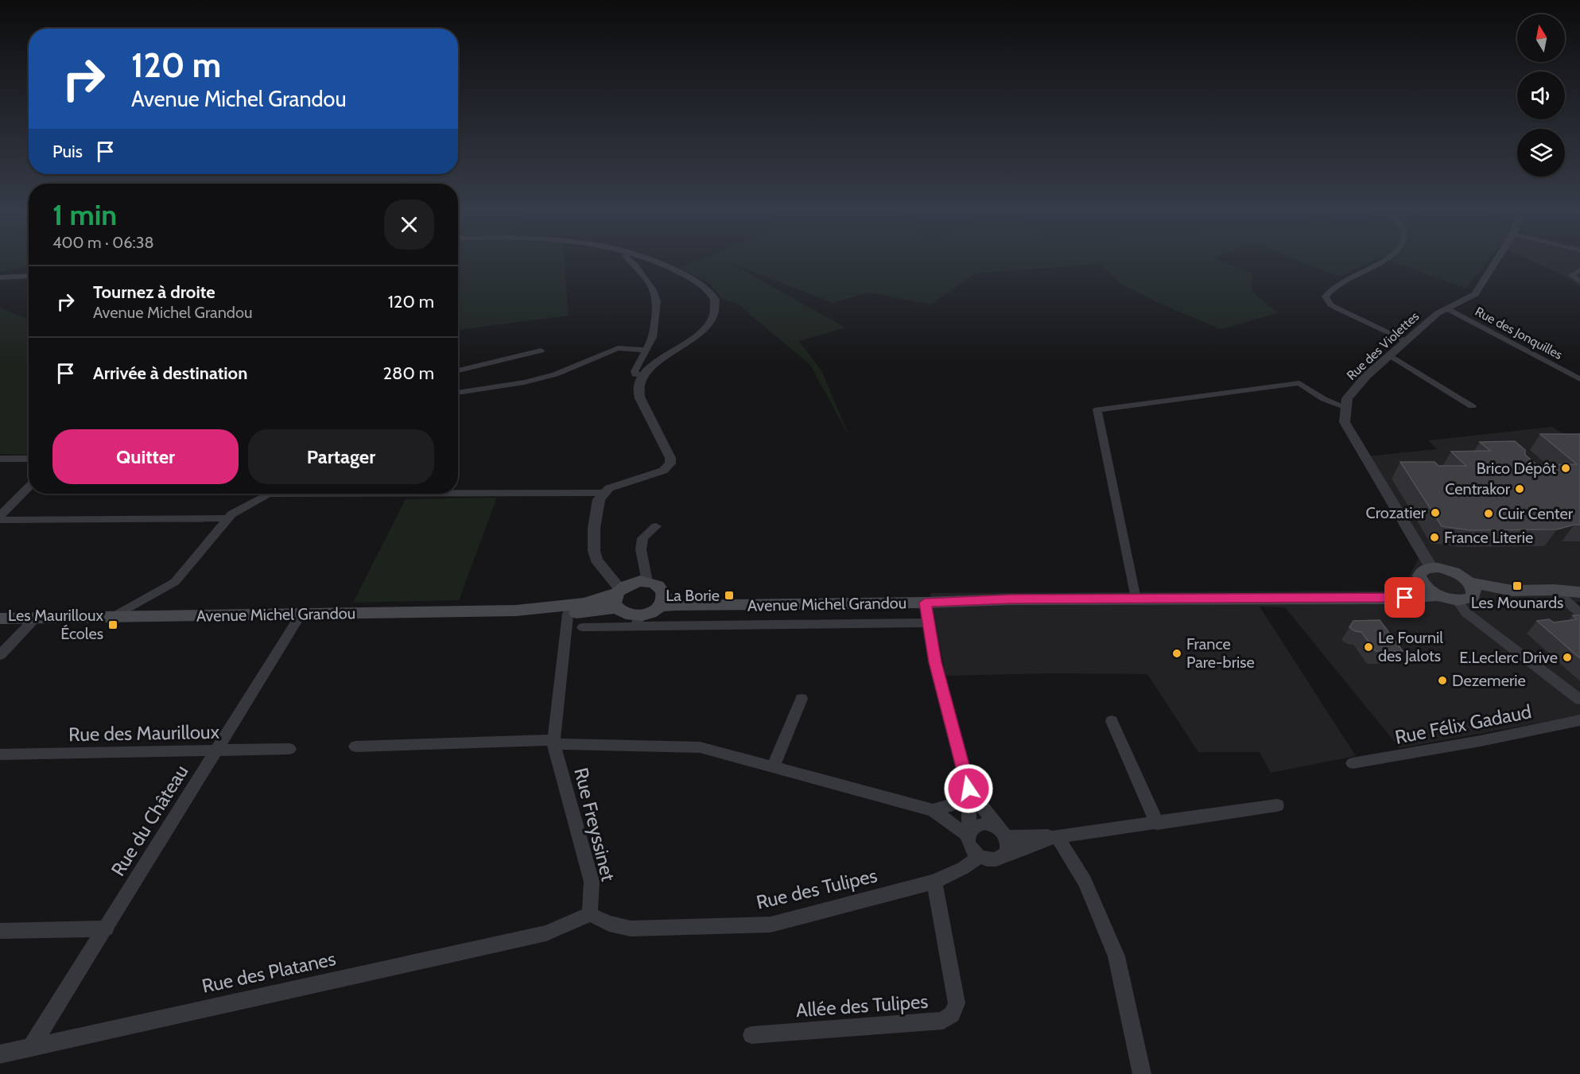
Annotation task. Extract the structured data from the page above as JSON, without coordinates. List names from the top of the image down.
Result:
{
  "streets": {
    "main road": ["Avenue Michel Grandou"],
    "street": [
      "Rue des Jonquilles",
      "Rue des Violettes",
      "Rue Félix Gadaud",
      "Rue des Maurilloux",
      "Rue du Château",
      "Rue Freyssinet",
      "Rue des Tulipes",
      "Rue des Platanes",
      "Allée des Tulipes"
    ]
  },
  "crossings": [
    ["Rue des Jonquilles", "Rue des Violettes"],
    ["Avenue Michel Grandou", "Rue du Château"],
    ["Rue des Maurilloux", "Rue du Château"],
    ["Rue du Château", "Rue des Platanes"],
    ["Rue Freyssinet", "Rue des Tulipes"],
    ["Rue Freyssinet", "Rue des Platanes"],
    ["Rue des Tulipes", "Rue des Platanes"],
    ["Rue des Tulipes", "Allée des Tulipes"]
  ],
  "places": {
    "other": [
      "Brico Dépôt",
      "Centrakor",
      "Crozatier",
      "Cuir Center",
      "France Literie",
      "Le Fournil des Jalots",
      "France Pare-brise",
      "E.Leclerc Drive",
      "Dezemerie"
    ],
    "transit": ["Les Mounards", "La Borie", "Les Maurilloux Écoles"]
  },
  "north": "top",
  "page": {
    "turn": ["120 m", "Avenue Michel Grandou"],
    "then": "Puis",
    "heading": ["1 min", "400 m · 06:38"],
    "list": [
      {
        "name": "Tournez à droite",
        "note": "Avenue Michel Grandou",
        "value": "120 m"
      },
      {
        "name": "Arrivée à destination",
        "value": "280 m"
      }
    ],
    "buttons": ["Quitter", "Partager"]
  }
}
